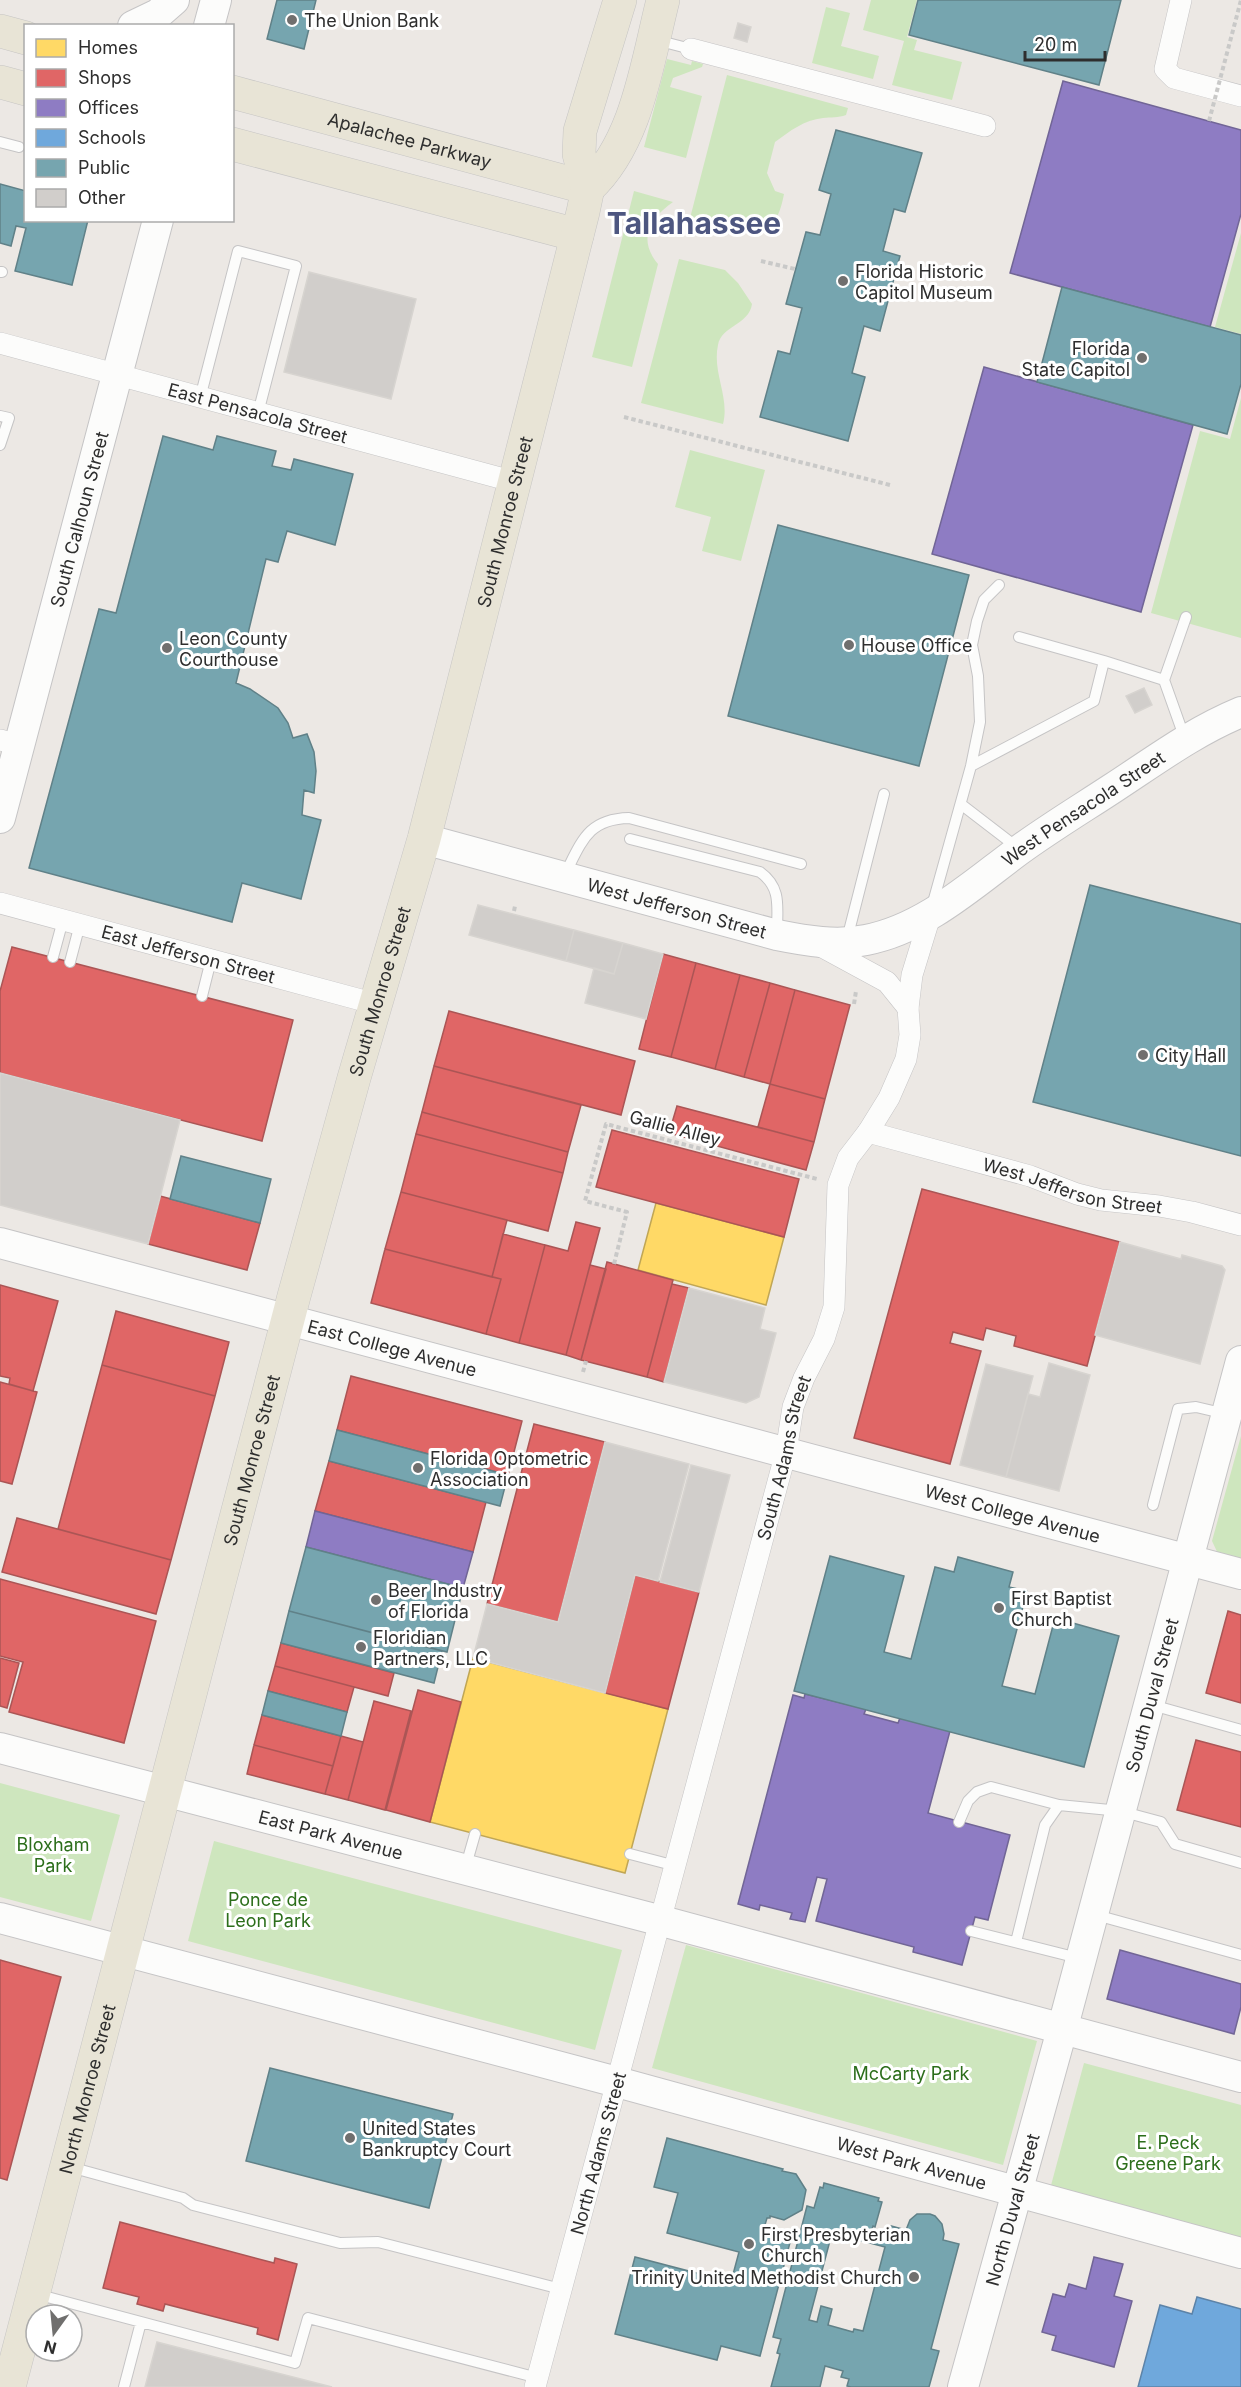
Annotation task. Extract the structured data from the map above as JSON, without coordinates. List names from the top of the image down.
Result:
{
  "streets": {
    "main road": ["Apalachee Parkway", "South Monroe Street", "North Monroe Street"],
    "street": [
      "East Pensacola Street",
      "South Calhoun Street",
      "West Pensacola Street",
      "West Jefferson Street",
      "East Jefferson Street",
      "East College Avenue",
      "South Adams Street",
      "West College Avenue",
      "South Duval Street",
      "East Park Avenue",
      "North Adams Street",
      "West Park Avenue",
      "North Duval Street"
    ],
    "path": ["Gallie Alley"]
  },
  "crossings": [
    ["Apalachee Parkway", "South Monroe Street"],
    ["East Pensacola Street", "South Calhoun Street"],
    ["East Pensacola Street", "South Monroe Street"],
    ["South Monroe Street", "West Jefferson Street"],
    ["South Monroe Street", "East Jefferson Street"],
    ["South Monroe Street", "East College Avenue"],
    ["South Monroe Street", "East Park Avenue"],
    ["South Monroe Street", "North Monroe Street"],
    ["West Pensacola Street", "West Jefferson Street"],
    ["West Pensacola Street", "South Adams Street"],
    ["West Jefferson Street", "South Adams Street"],
    ["Gallie Alley", "South Adams Street"],
    ["East College Avenue", "South Adams Street"],
    ["East College Avenue", "West College Avenue"],
    ["South Adams Street", "West College Avenue"],
    ["South Adams Street", "East Park Avenue"],
    ["South Adams Street", "North Adams Street"],
    ["West College Avenue", "South Duval Street"],
    ["South Duval Street", "North Duval Street"],
    ["East Park Avenue", "North Monroe Street"],
    ["East Park Avenue", "North Adams Street"],
    ["North Adams Street", "West Park Avenue"],
    ["West Park Avenue", "North Duval Street"]
  ],
  "districts": ["Tallahassee"],
  "parks": [
    "Bloxham Park",
    "Ponce de Leon Park",
    "McCarty Park",
    "E. Peck Greene Park"
  ],
  "places": [
    "The Union Bank",
    "Florida Historic Capitol Museum",
    "Florida State Capitol",
    "House Office",
    "Leon County Courthouse",
    "City Hall",
    "Florida Optometric Association",
    "Beer Industry of Florida",
    "First Baptist Church",
    "Floridian Partners, LLC",
    "United States Bankruptcy Court",
    "First Presbyterian Church",
    "Trinity United Methodist Church"
  ],
  "legend": [
    "Homes",
    "Shops",
    "Offices",
    "Schools",
    "Public",
    "Other"
  ],
  "scale_bar": "20 m",
  "north": "bottom"
}
